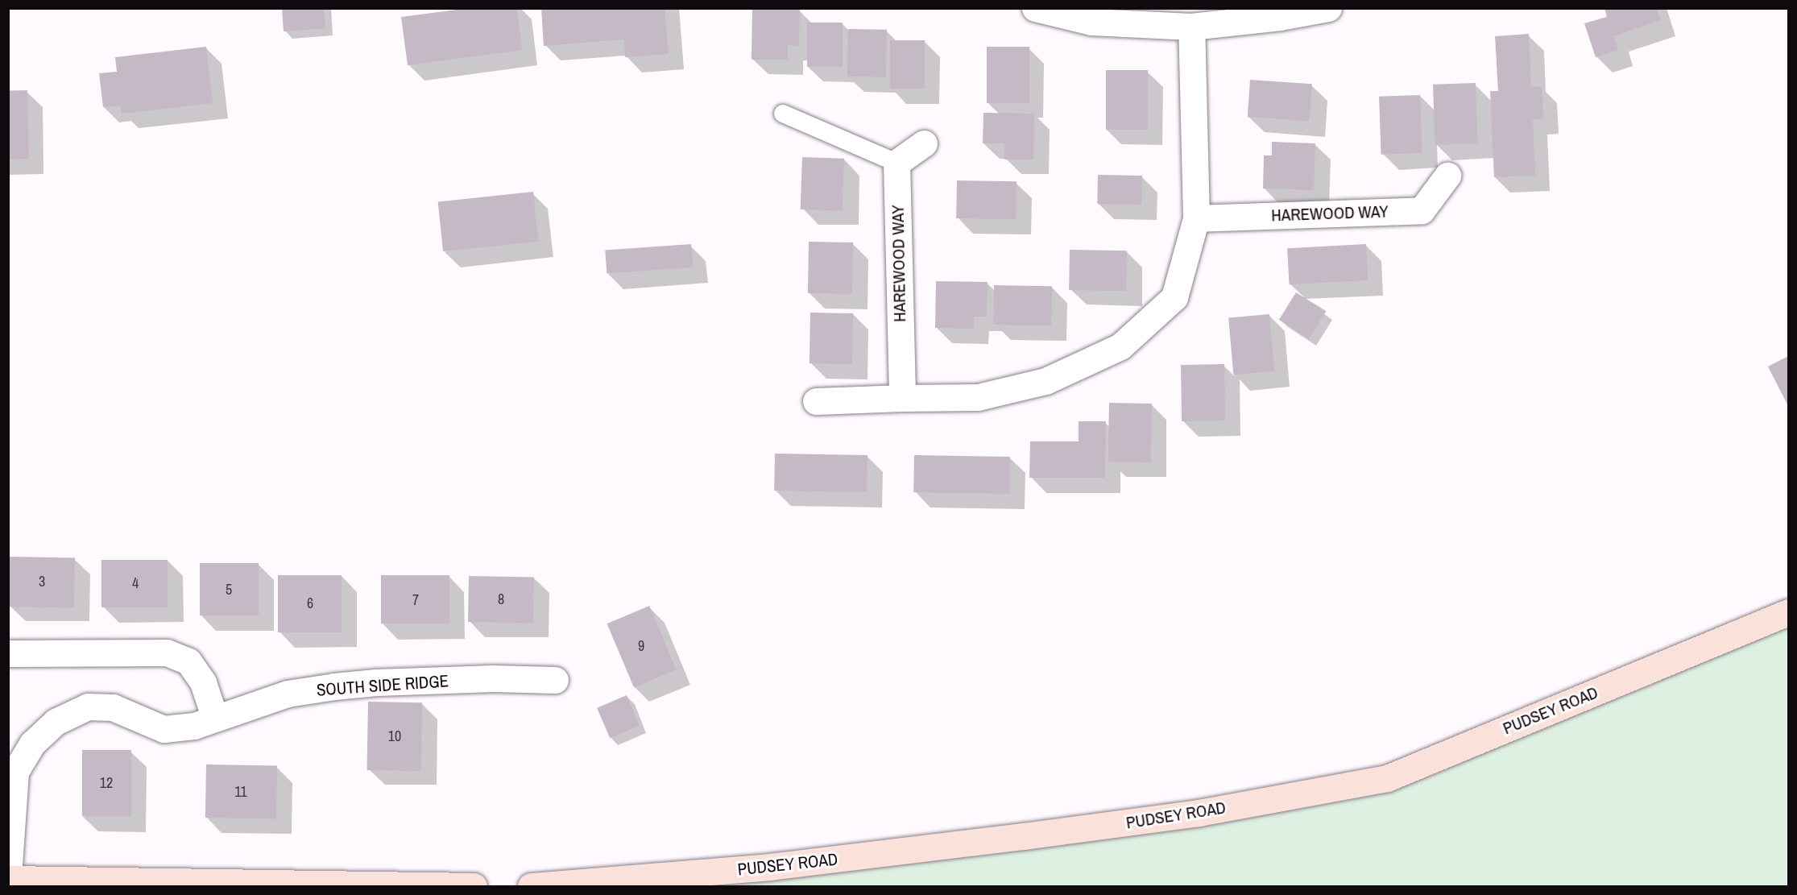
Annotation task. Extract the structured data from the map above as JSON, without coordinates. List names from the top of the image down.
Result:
{
  "streets": {
    "main road": ["PUDSEY ROAD"],
    "street": ["HAREWOOD WAY", "SOUTH SIDE RIDGE"]
  },
  "house_numbers": [
    "3",
    "4",
    "5",
    "8",
    "7",
    "6",
    "9",
    "10",
    "12",
    "11"
  ]
}
